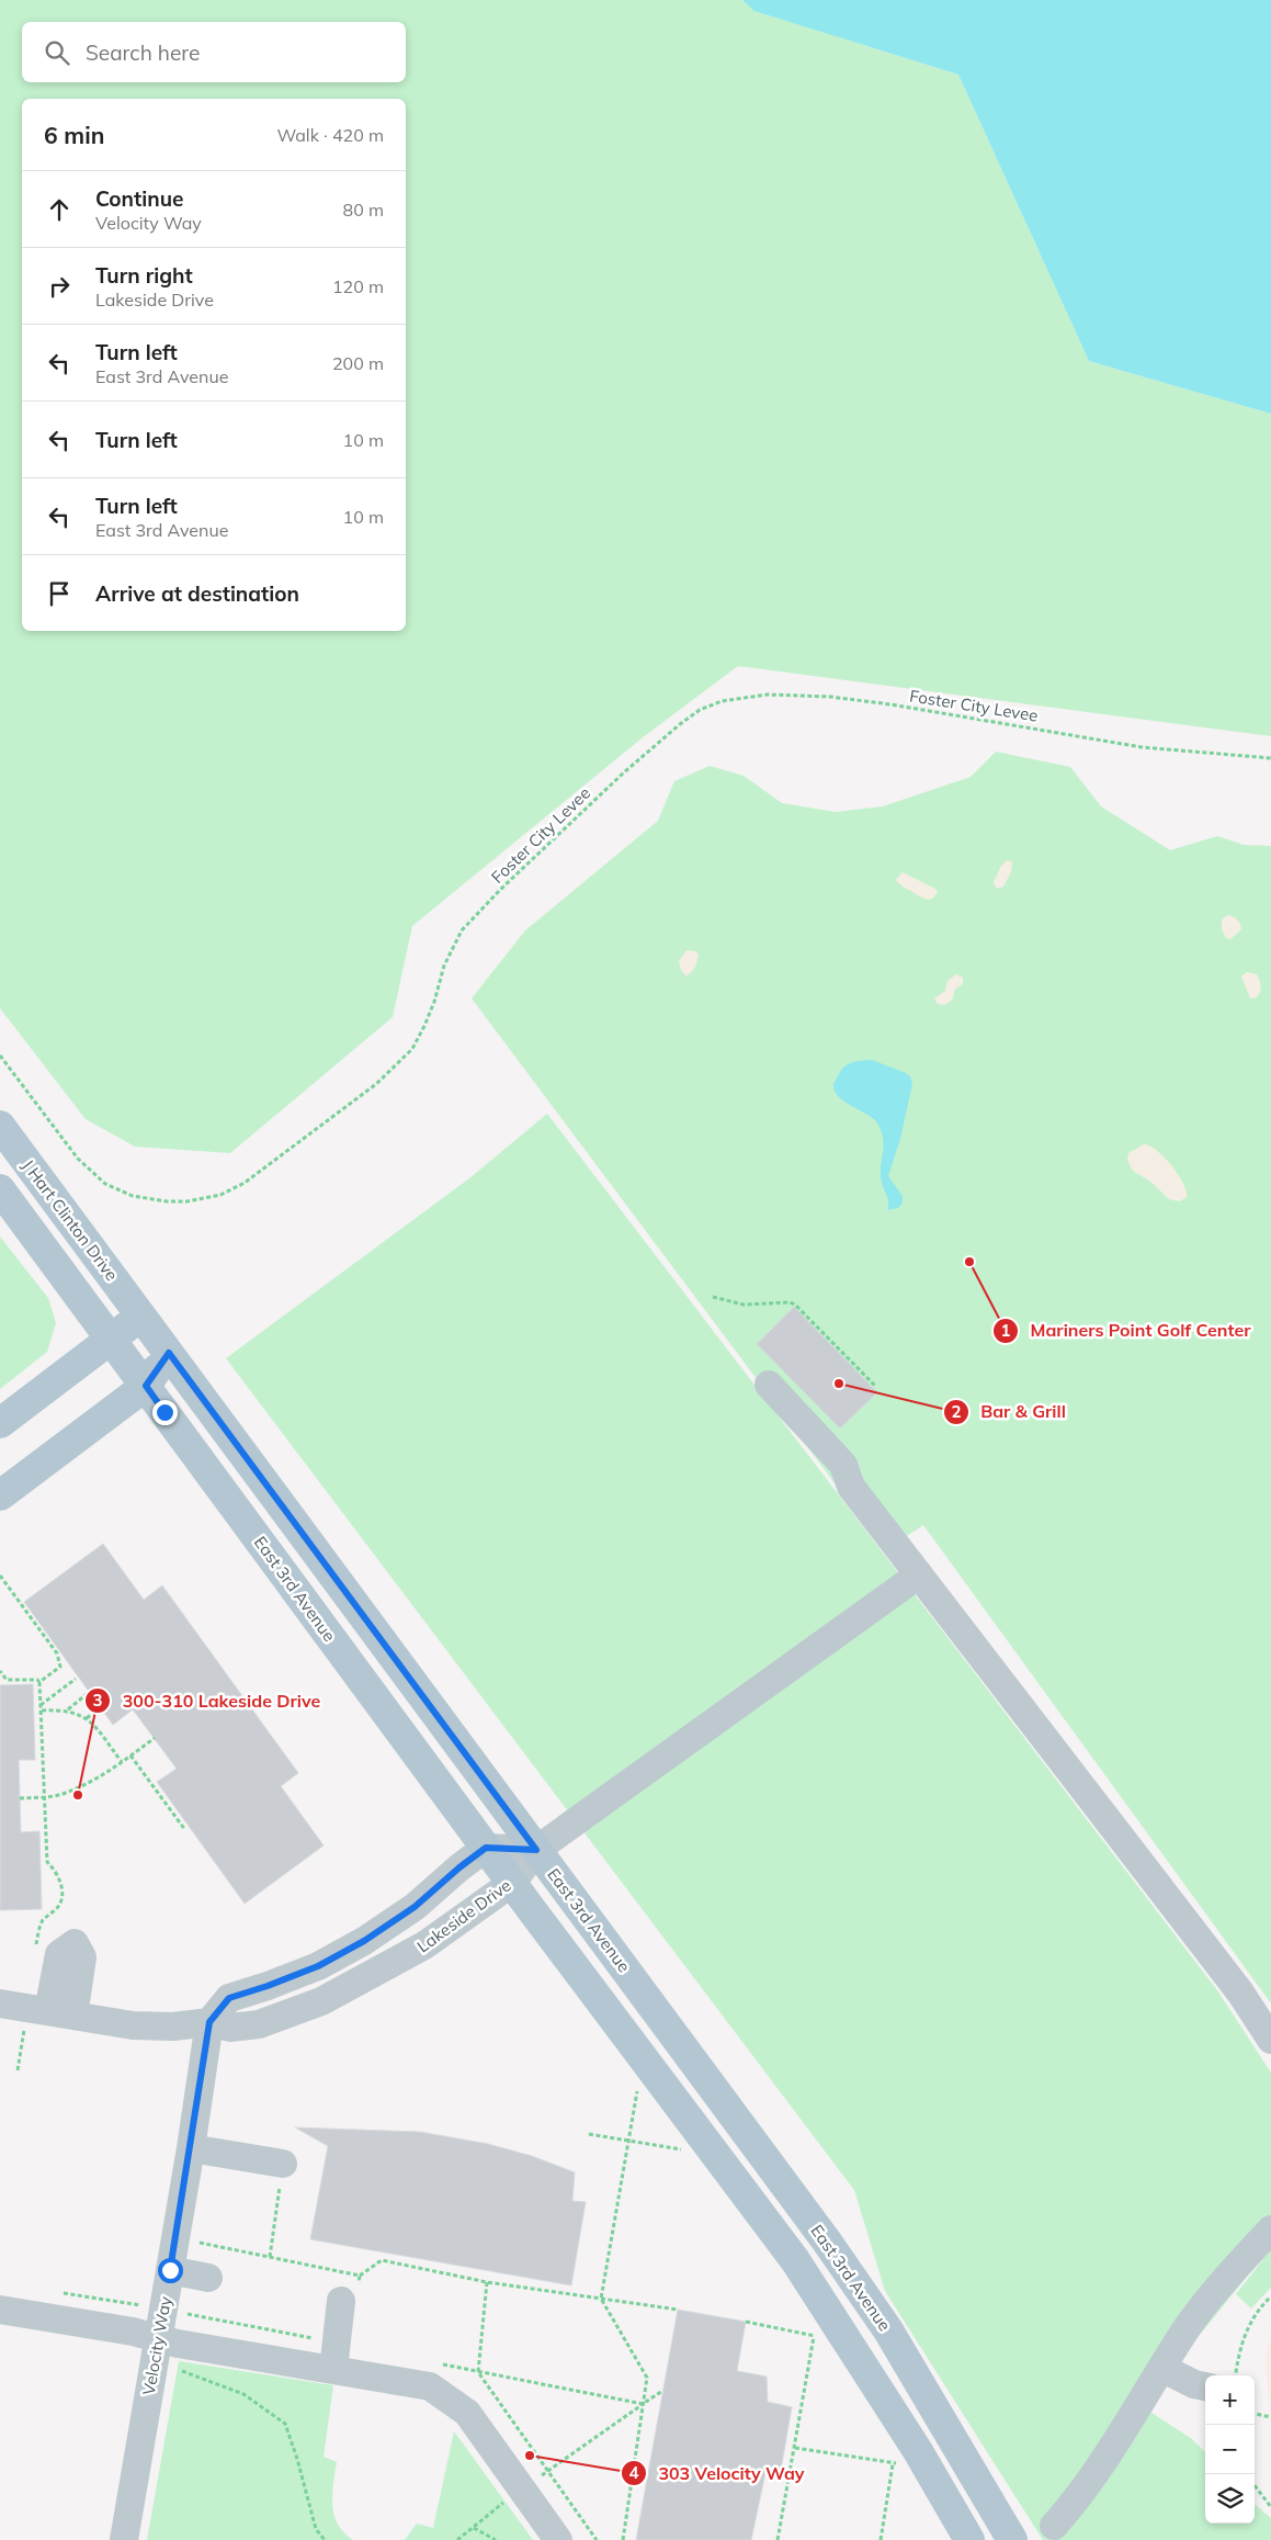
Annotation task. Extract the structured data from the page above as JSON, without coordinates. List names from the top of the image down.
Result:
{
  "streets": {
    "main road": ["J Hart Clinton Drive", "East 3rd Avenue"],
    "street": ["Lakeside Drive", "Velocity Way"],
    "path": ["Foster City Levee"]
  },
  "crossings": [
    ["J Hart Clinton Drive", "East 3rd Avenue"],
    ["East 3rd Avenue", "Lakeside Drive"],
    ["Lakeside Drive", "Velocity Way"]
  ],
  "places": [
    "Mariners Point Golf Center",
    "Bar & Grill",
    "300-310 Lakeside Drive",
    "303 Velocity Way"
  ],
  "page": {
    "search": "Search here",
    "heading": ["6 min", "Walk · 420 m"],
    "list": [
      ["Continue", "Velocity Way", "80 m"],
      ["Turn right", "Lakeside Drive", "120 m"],
      ["Turn left", "East 3rd Avenue", "200 m"],
      ["Turn left", "10 m"],
      ["Turn left", "East 3rd Avenue", "10 m"],
      "Arrive at destination"
    ],
    "map_buttons": ["+", "−"]
  }
}
